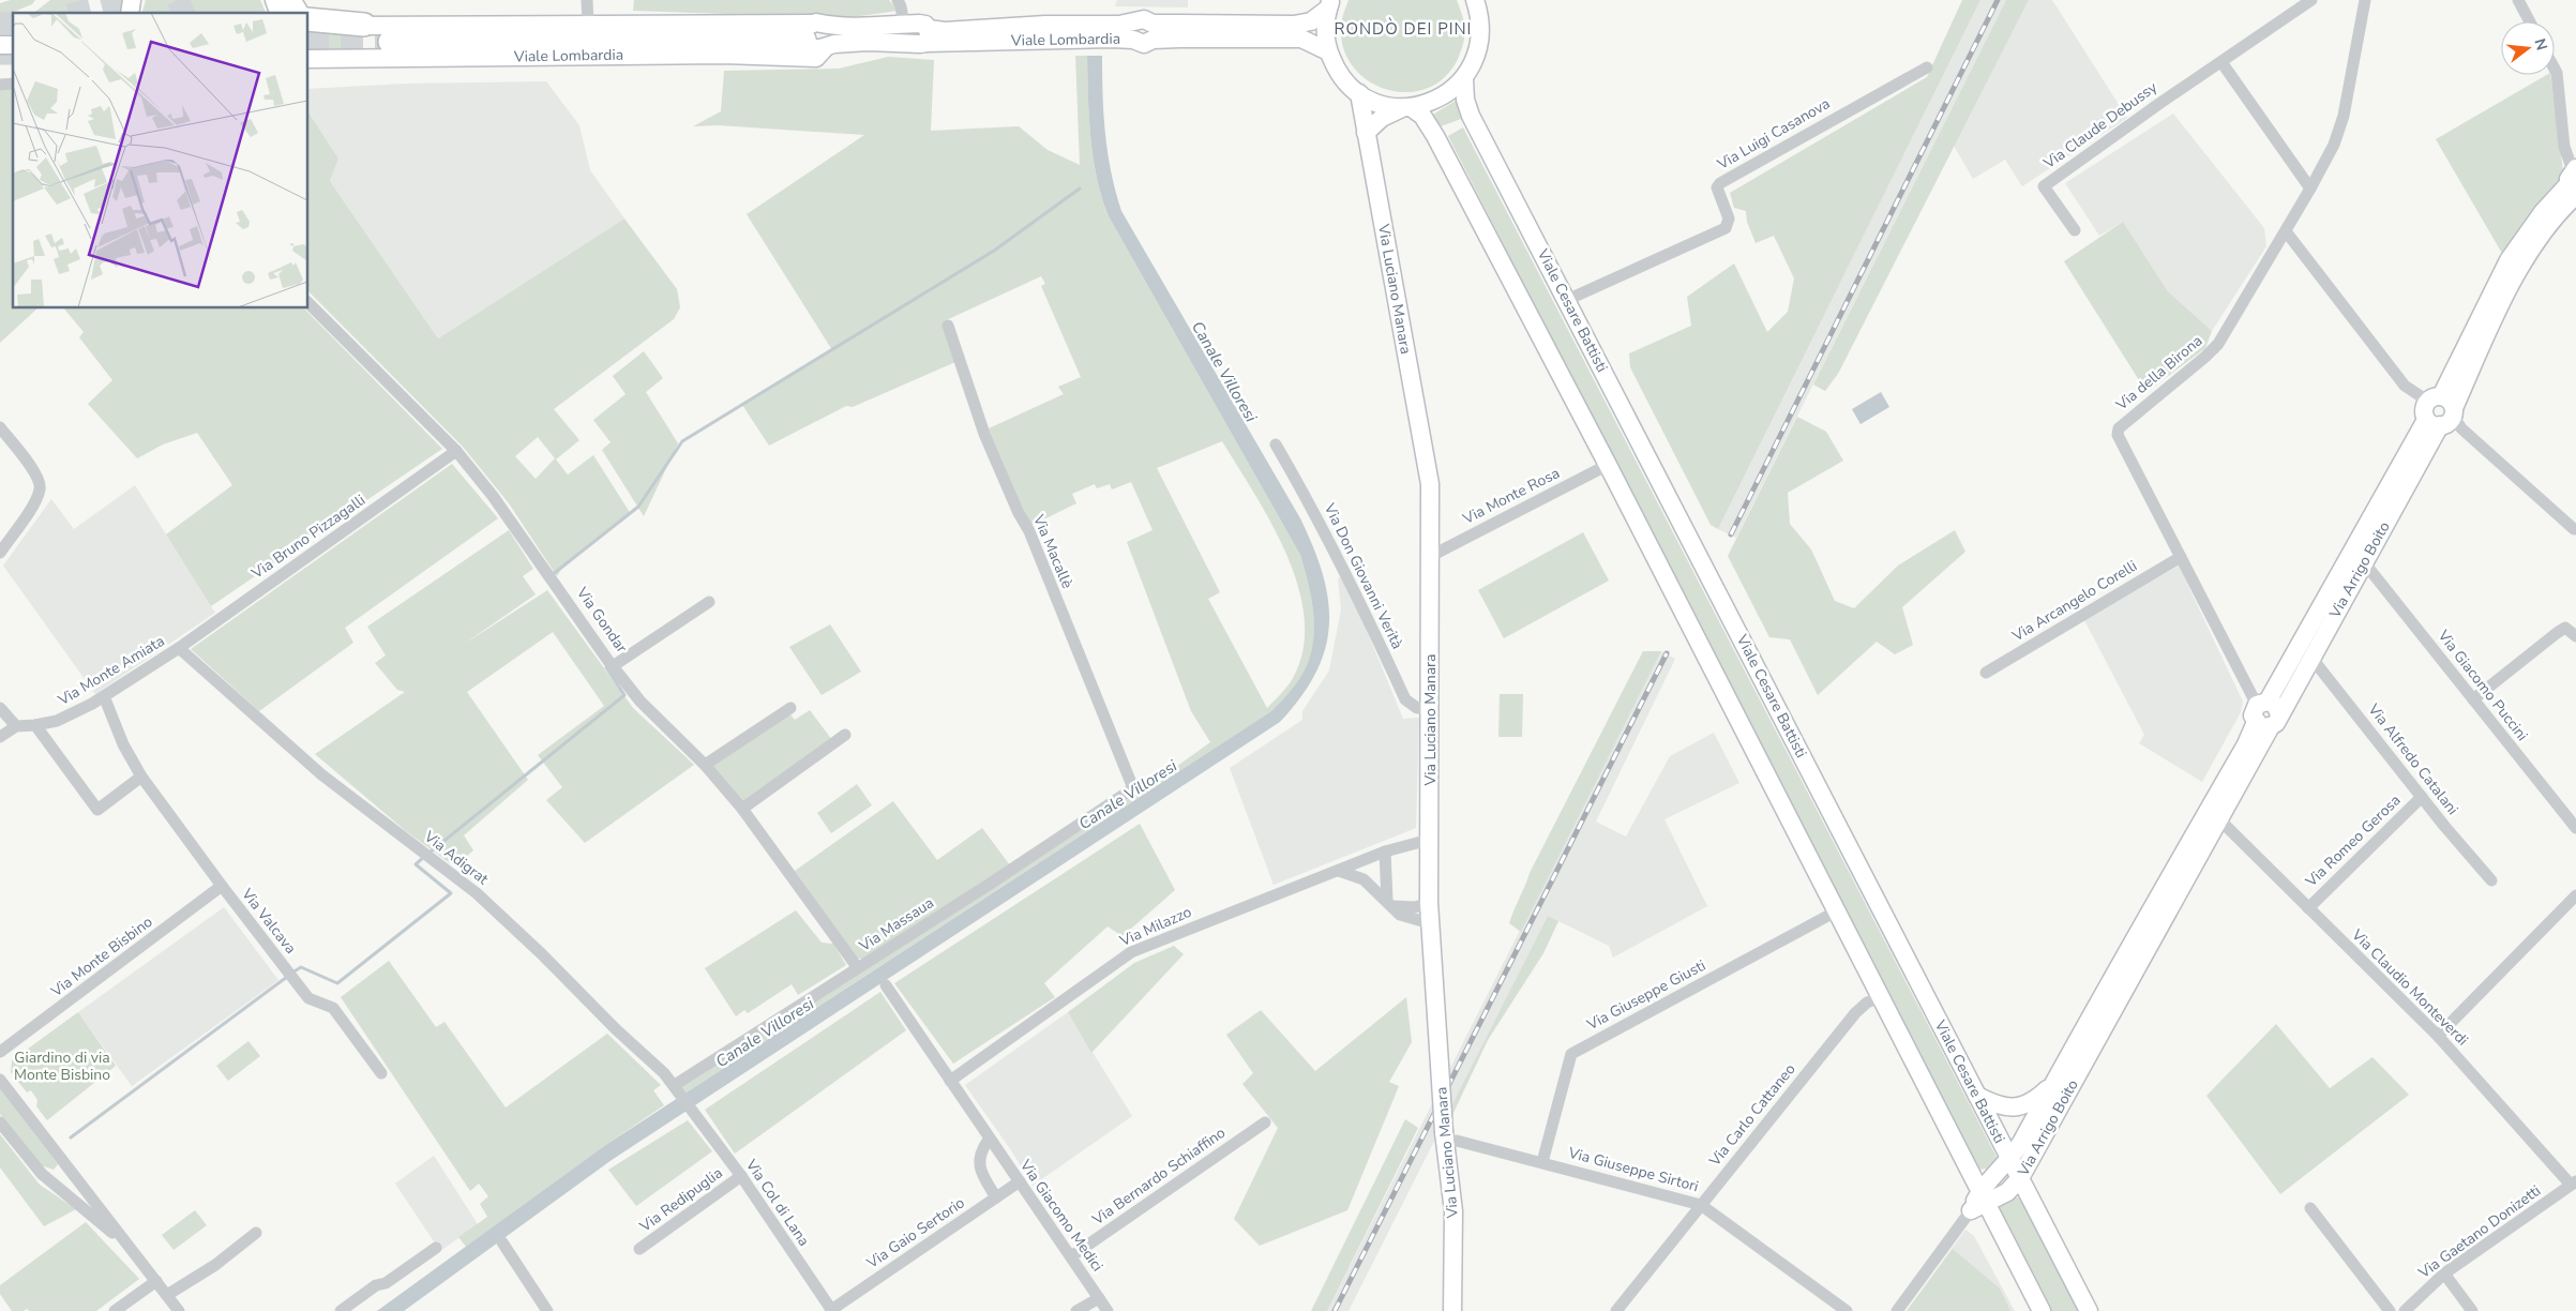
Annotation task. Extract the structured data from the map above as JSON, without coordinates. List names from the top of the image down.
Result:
{
  "streets": {
    "main road": [
      "Viale Lombardia",
      "Via Luciano Manara",
      "Viale Cesare Battisti",
      "Via Arrigo Boito"
    ],
    "street": [
      "Via Claude Debussy",
      "Via Luigi Casanova",
      "Via della Birona",
      "Via Monte Rosa",
      "Via Bruno Pizzagalli",
      "Via Macallè",
      "Via Don Giovanni Verità",
      "Via Arcangelo Corelli",
      "Via Gondar",
      "Via Monte Amiata",
      "Via Giacomo Puccini",
      "Via Alfredo Catalani",
      "Via Romeo Gerosa",
      "Via Adigrat",
      "Via Valcava",
      "Via Massaua",
      "Via Milazzo",
      "Via Monte Bisbino",
      "Via Claudio Monteverdi",
      "Via Giuseppe Giusti",
      "Via Carlo Cattaneo",
      "Via Giuseppe Sirtori",
      "Via Bernardo Schiaffino",
      "Via Redipuglia",
      "Via Col di Lana",
      "Via Giacomo Medici",
      "Via Gaetano Donizetti",
      "Via Gaio Sertorio"
    ]
  },
  "crossings": [
    ["Via Luigi Casanova", "Viale Cesare Battisti"],
    ["Via Luciano Manara", "Via Monte Rosa"],
    ["Via Luciano Manara", "Via Don Giovanni Verità"],
    ["Via Luciano Manara", "Via Milazzo"],
    ["Via Luciano Manara", "Via Giuseppe Sirtori"],
    ["Viale Cesare Battisti", "Via Arrigo Boito"],
    ["Via della Birona", "Via Arrigo Boito"],
    ["Via della Birona", "Via Arcangelo Corelli"],
    ["Via Bruno Pizzagalli", "Via Gondar"],
    ["Via Bruno Pizzagalli", "Via Monte Amiata"],
    ["Via Bruno Pizzagalli", "Via Adigrat"],
    ["Via Macallè", "Via Massaua"],
    ["Via Arrigo Boito", "Via Giacomo Puccini"],
    ["Via Arrigo Boito", "Via Alfredo Catalani"],
    ["Via Arrigo Boito", "Via Claudio Monteverdi"],
    ["Via Gondar", "Via Massaua"],
    ["Via Monte Amiata", "Via Adigrat"],
    ["Via Monte Amiata", "Via Valcava"],
    ["Via Alfredo Catalani", "Via Romeo Gerosa"],
    ["Via Romeo Gerosa", "Via Claudio Monteverdi"],
    ["Via Adigrat", "Via Massaua"],
    ["Via Adigrat", "Via Col di Lana"],
    ["Via Valcava", "Via Monte Bisbino"],
    ["Via Milazzo", "Via Giacomo Medici"],
    ["Via Claudio Monteverdi", "Via Gaetano Donizetti"],
    ["Via Giuseppe Giusti", "Via Giuseppe Sirtori"],
    ["Via Carlo Cattaneo", "Via Giuseppe Sirtori"],
    ["Via Bernardo Schiaffino", "Via Giacomo Medici"],
    ["Via Redipuglia", "Via Col di Lana"],
    ["Via Col di Lana", "Via Gaio Sertorio"],
    ["Via Giacomo Medici", "Via Gaio Sertorio"]
  ],
  "districts": ["RONDÒ DEI PINI"],
  "water": ["Canale Villoresi"],
  "parks": ["Giardino di via Monte Bisbino"],
  "north": "right"
}
